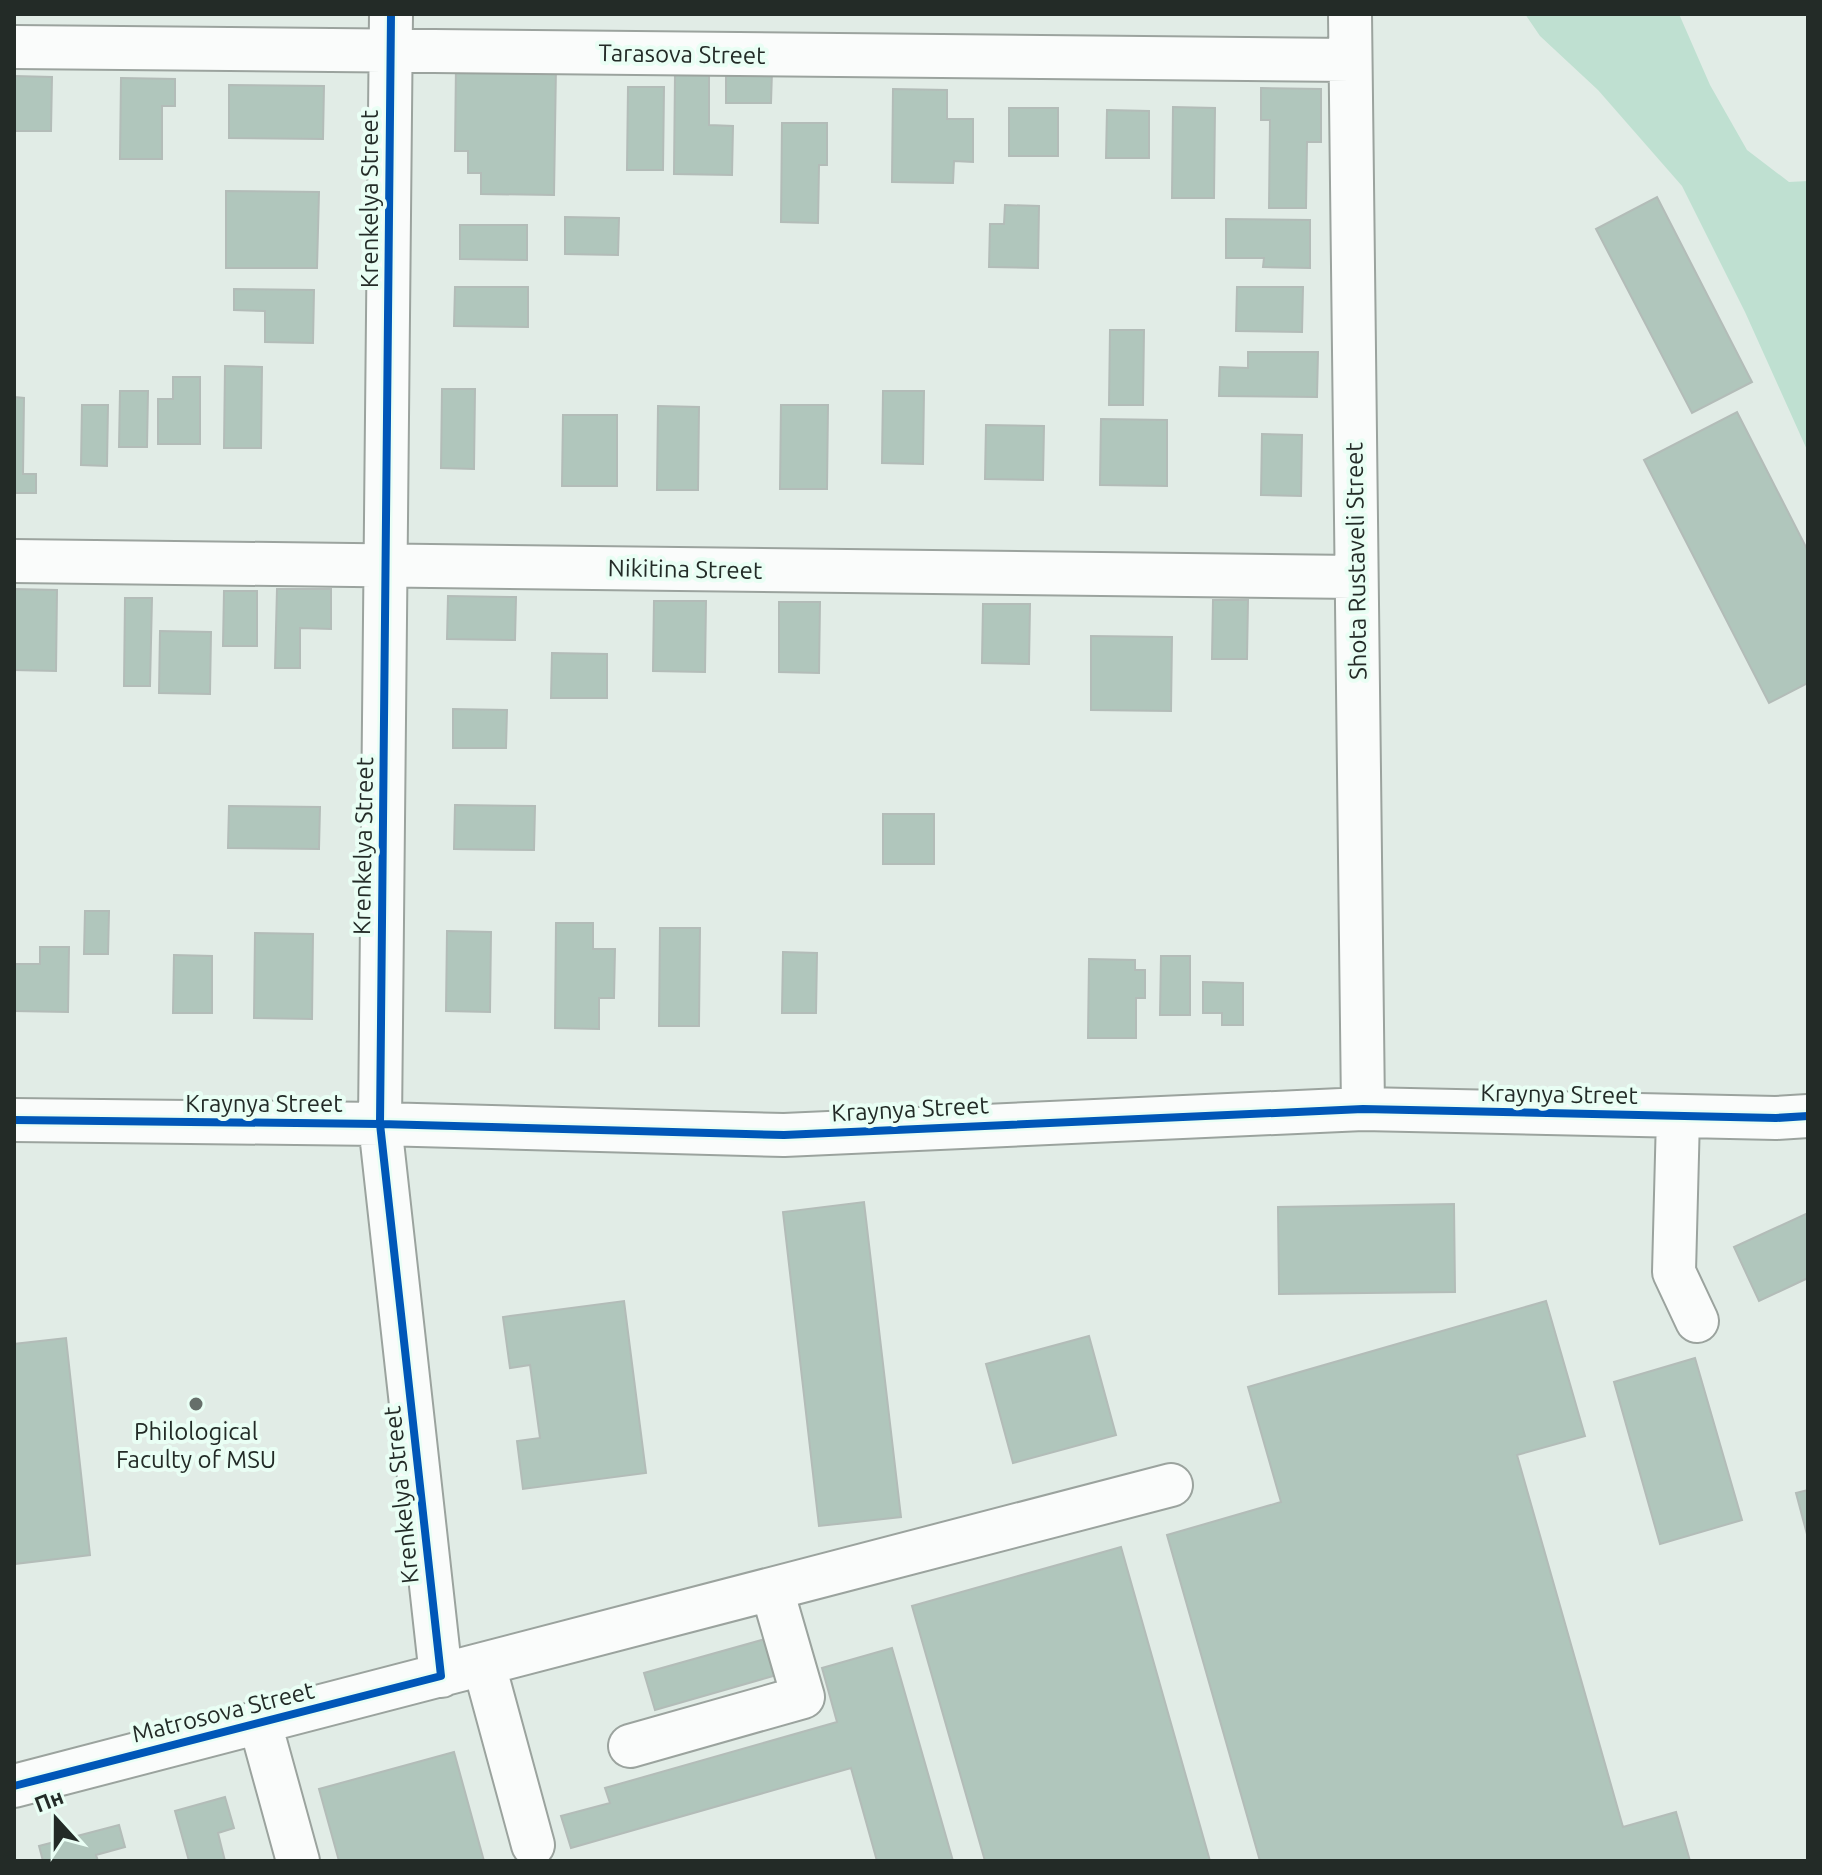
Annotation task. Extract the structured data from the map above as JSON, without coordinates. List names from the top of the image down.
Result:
{
  "streets": {
    "street": [
      "Tarasova Street",
      "Krenkelya Street",
      "Shota Rustaveli Street",
      "Nikitina Street",
      "Kraynya Street",
      "Matrosova Street"
    ]
  },
  "crossings": [
    ["Tarasova Street", "Krenkelya Street"],
    ["Tarasova Street", "Shota Rustaveli Street"],
    ["Krenkelya Street", "Nikitina Street"],
    ["Krenkelya Street", "Kraynya Street"],
    ["Krenkelya Street", "Matrosova Street"],
    ["Shota Rustaveli Street", "Nikitina Street"],
    ["Shota Rustaveli Street", "Kraynya Street"]
  ],
  "places": ["Philological Faculty of MSU"],
  "north": "top"
}
